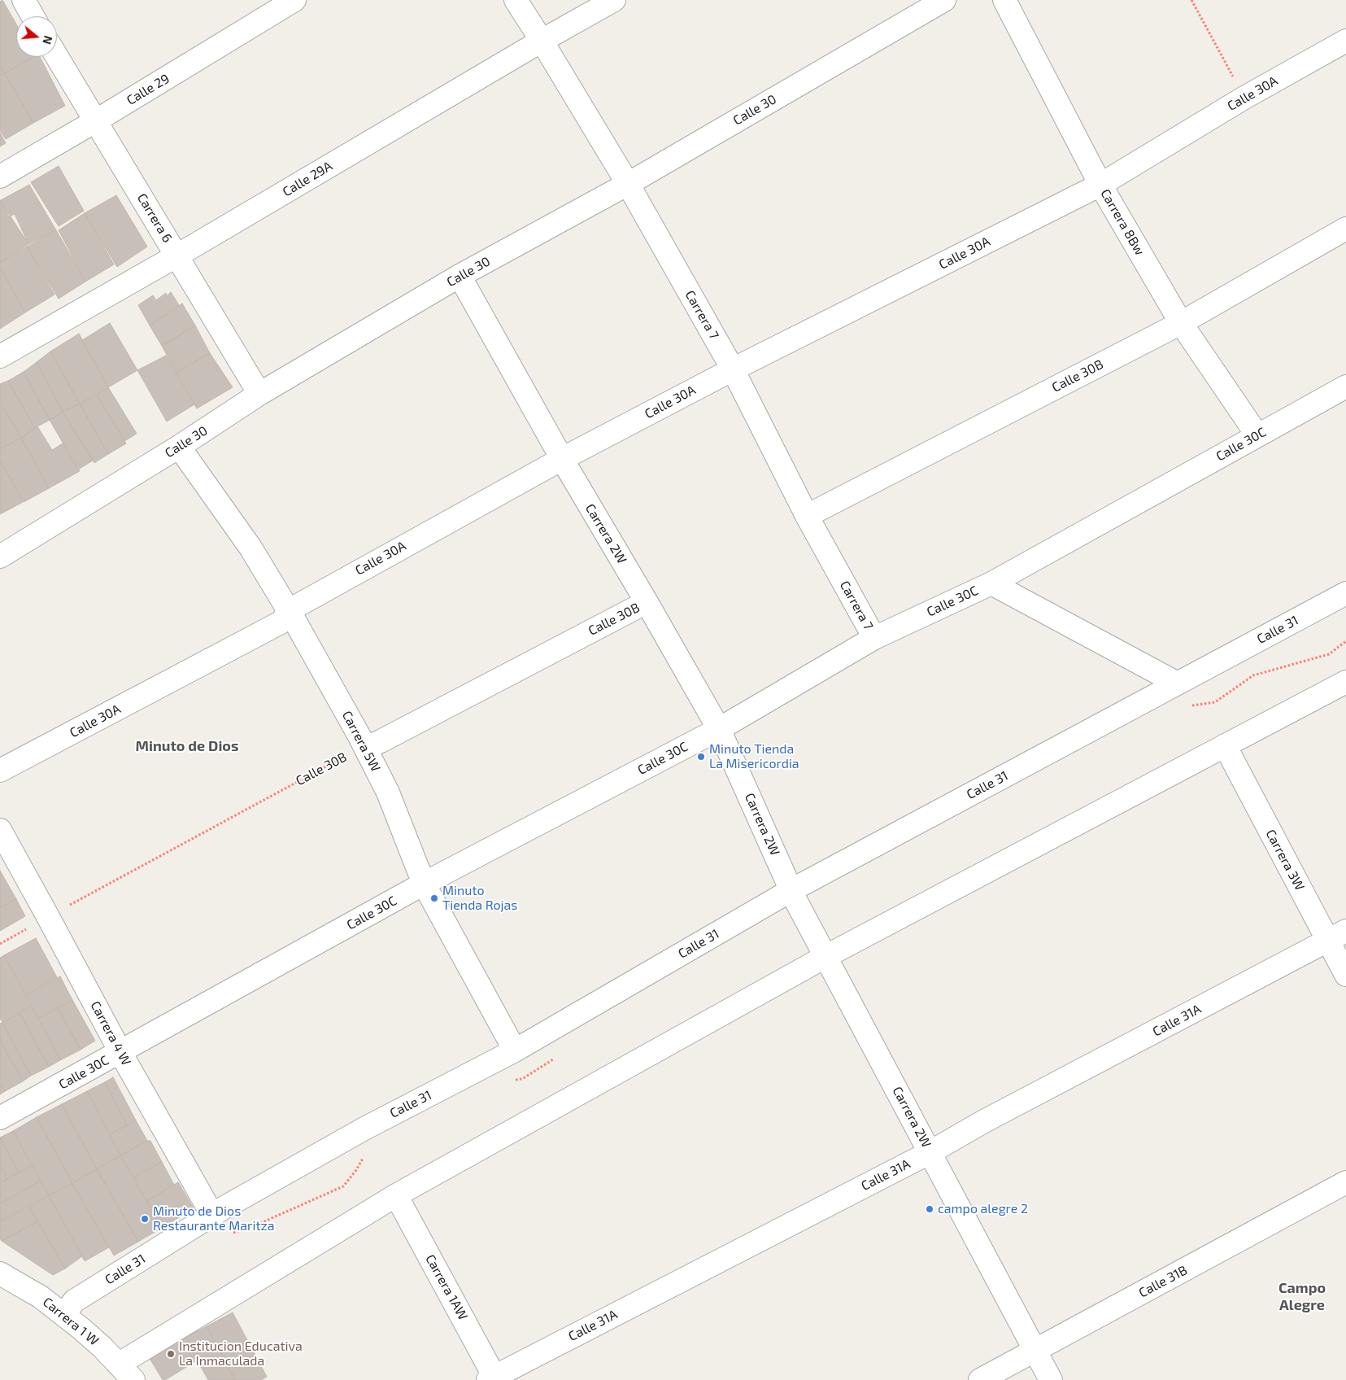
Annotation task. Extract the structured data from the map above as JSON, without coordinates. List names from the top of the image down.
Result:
{
  "streets": {
    "street": [
      "Calle 29",
      "Calle 30A",
      "Calle 30",
      "Calle 29A",
      "Carrera 6",
      "Carrera 8Bw",
      "Carrera 7",
      "Calle 30B",
      "Calle 30C",
      "Carrera 2W",
      "Calle 31",
      "Carrera 5W",
      "Carrera 3W",
      "Calle 31A",
      "Carrera 4 W",
      "Calle 31B",
      "Carrera 1AW",
      "Carrera 1 W"
    ]
  },
  "crossings": [
    ["Calle 29", "Carrera 6"],
    ["Calle 30A", "Carrera 8Bw"],
    ["Calle 30A", "Carrera 7"],
    ["Calle 30A", "Carrera 2W"],
    ["Calle 30A", "Carrera 5W"],
    ["Calle 30", "Carrera 6"],
    ["Calle 30", "Carrera 7"],
    ["Calle 30", "Carrera 2W"],
    ["Calle 30", "Carrera 5W"],
    ["Calle 29A", "Carrera 6"],
    ["Calle 29A", "Carrera 7"],
    ["Carrera 8Bw", "Calle 30B"],
    ["Carrera 8Bw", "Calle 30C"],
    ["Carrera 7", "Calle 30B"],
    ["Carrera 7", "Calle 30C"],
    ["Calle 30B", "Carrera 2W"],
    ["Calle 30B", "Carrera 5W"],
    ["Calle 30B", "Carrera 4 W"],
    ["Calle 30C", "Carrera 2W"],
    ["Calle 30C", "Carrera 5W"],
    ["Calle 30C", "Carrera 4 W"],
    ["Carrera 2W", "Calle 31"],
    ["Carrera 2W", "Calle 31A"],
    ["Carrera 2W", "Calle 31B"],
    ["Calle 31", "Carrera 5W"],
    ["Calle 31", "Carrera 4 W"],
    ["Calle 31", "Carrera 1 W"],
    ["Carrera 3W", "Calle 31A"],
    ["Calle 31A", "Carrera 1AW"]
  ],
  "districts": ["Minuto de Dios", "Campo Alegre"],
  "places": [
    "Minuto Tienda La Misericordia",
    "Minuto Tienda Rojas",
    "campo alegre 2",
    "Minuto de Dios Restaurante Maritza",
    "Institucion Educativa La Inmaculada"
  ],
  "north": "right"
}
